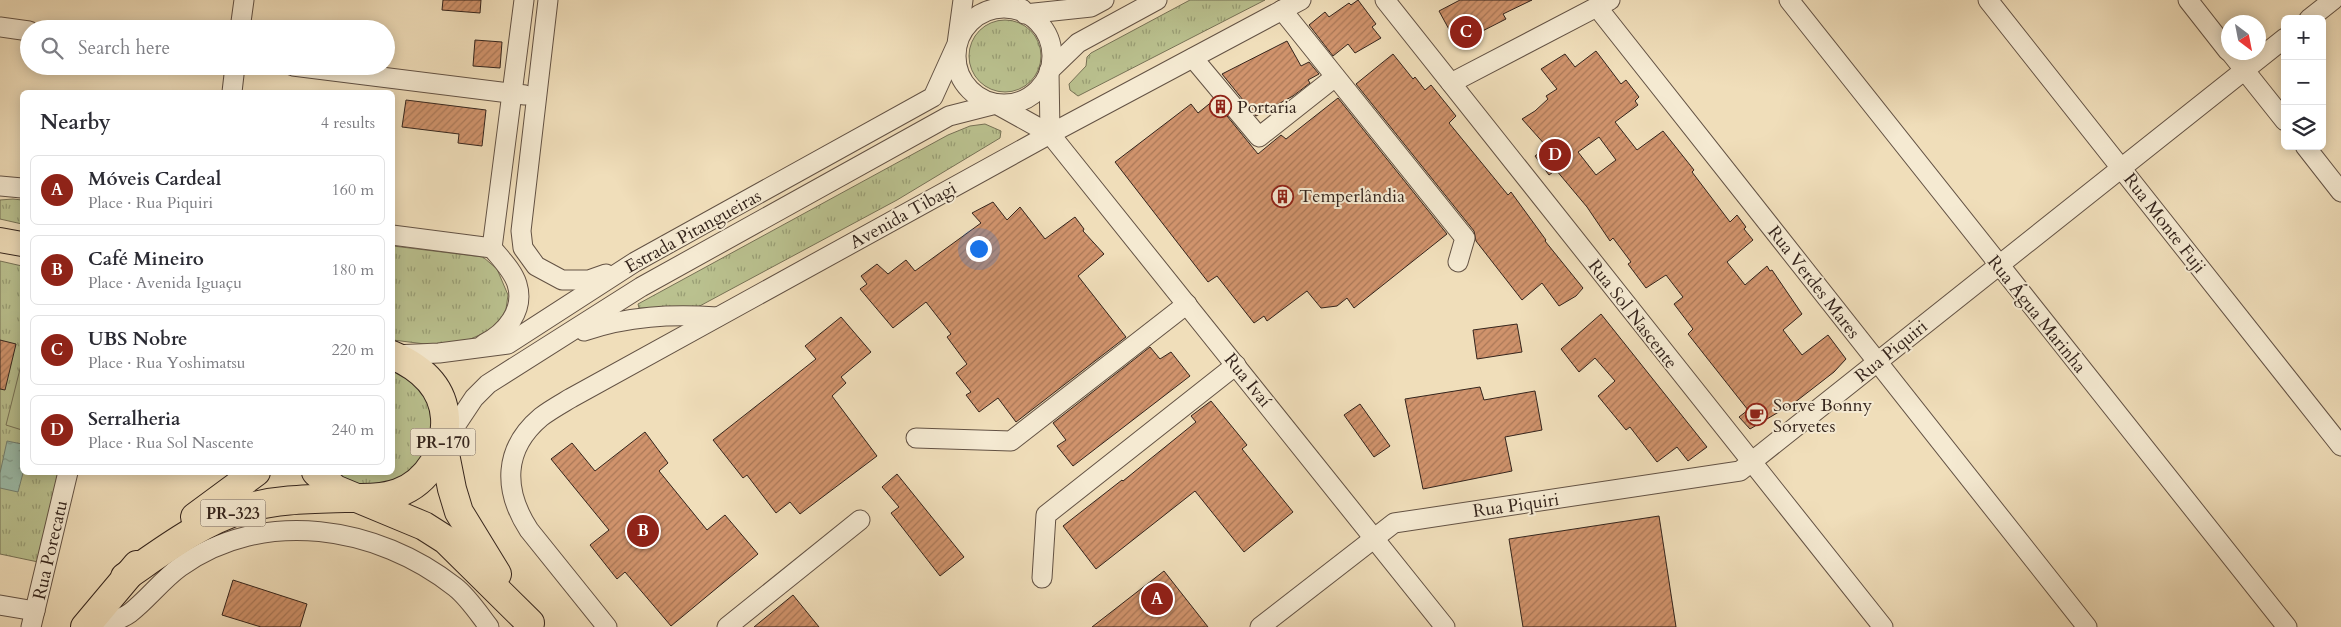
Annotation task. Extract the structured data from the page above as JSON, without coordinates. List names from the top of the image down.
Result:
{
  "streets": {
    "highway": ["PR-170", "PR-323"],
    "street": [
      "Avenida Tibagi",
      "Rua Monte Fuji",
      "Estrada Pitangueiras",
      "Rua Verdes Mares",
      "Rua Sol Nascente",
      "Rua Água Marinha",
      "Rua Piquiri",
      "Rua Ivaí",
      "Rua Porecatu"
    ]
  },
  "crossings": [
    ["Avenida Tibagi", "Rua Ivaí"],
    ["Rua Monte Fuji", "Rua Piquiri"],
    ["Estrada Pitangueiras", "Rua Ivaí"],
    ["Estrada Pitangueiras", "PR-170"],
    ["Rua Verdes Mares", "Rua Piquiri"],
    ["Rua Sol Nascente", "Rua Piquiri"],
    ["Rua Água Marinha", "Rua Piquiri"],
    ["Rua Piquiri", "Rua Ivaí"],
    ["PR-170", "PR-323"]
  ],
  "places": {
    "building": ["Portaria", "Temperlândia"],
    "cafe": ["Sorve Bonny Sorvetes"]
  },
  "north": "bottom right",
  "page": {
    "pins": [
      "C",
      "D",
      "B",
      "A"
    ],
    "map_buttons": ["+", "−"],
    "search": "Search here",
    "heading": ["Nearby", "4 results"],
    "list": [
      {
        "mark": "A",
        "name": "Móveis Cardeal",
        "note": "Place · Rua Piquiri",
        "value": "160 m"
      },
      {
        "mark": "B",
        "name": "Café Mineiro",
        "note": "Place · Avenida Iguaçu",
        "value": "180 m"
      },
      {
        "mark": "C",
        "name": "UBS Nobre",
        "note": "Place · Rua Yoshimatsu",
        "value": "220 m"
      },
      {
        "mark": "D",
        "name": "Serralheria",
        "note": "Place · Rua Sol Nascente",
        "value": "240 m"
      }
    ]
  }
}
